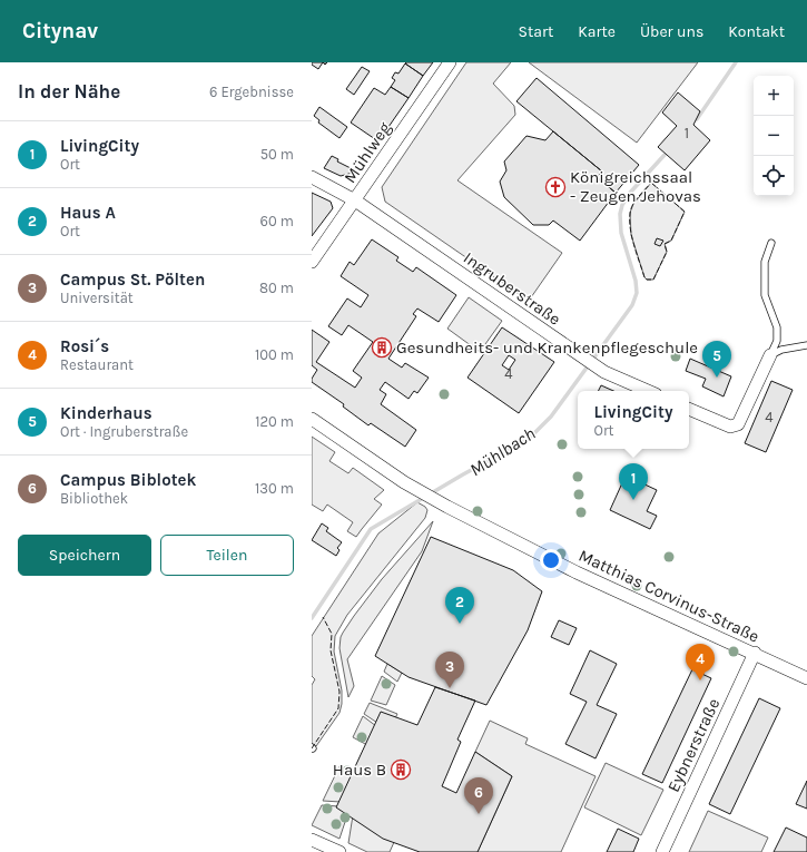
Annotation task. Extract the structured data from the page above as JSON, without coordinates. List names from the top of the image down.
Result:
{
  "streets": {
    "street": [
      "Mühlweg",
      "Ingruberstraße",
      "Matthias Corvinus-Straße",
      "Eybnerstraße"
    ]
  },
  "crossings": [
    ["Mühlweg", "Ingruberstraße"],
    ["Matthias Corvinus-Straße", "Eybnerstraße"]
  ],
  "water": ["Mühlbach"],
  "places": {
    "church": ["Königreichssaal - Zeugen Jehovas"],
    "building": ["Gesundheits- und Krankenpflegeschule", "Haus B"]
  },
  "house_numbers": ["1", "4", "4"],
  "page": {
    "header": "Citynav",
    "nav": [
      "Start",
      "Karte",
      "Über uns",
      "Kontakt"
    ],
    "heading": ["In der Nähe", "6 Ergebnisse"],
    "map_buttons": ["+", "−"],
    "list": [
      {
        "mark": "1",
        "name": "LivingCity",
        "note": "Ort",
        "value": "50 m"
      },
      {
        "mark": "2",
        "name": "Haus A",
        "note": "Ort",
        "value": "60 m"
      },
      {
        "mark": "3",
        "name": "Campus St. Pölten",
        "note": "Universität",
        "value": "80 m"
      },
      {
        "mark": "4",
        "name": "Rosi´s",
        "note": "Restaurant",
        "value": "100 m"
      },
      {
        "mark": "5",
        "name": "Kinderhaus",
        "note": "Ort · Ingruberstraße",
        "value": "120 m"
      },
      {
        "mark": "6",
        "name": "Campus Biblotek",
        "note": "Bibliothek",
        "value": "130 m"
      }
    ],
    "pins": [
      "5",
      "1",
      "2",
      "4",
      "3",
      "6"
    ],
    "popup": ["LivingCity", "Ort"],
    "buttons": ["Speichern", "Teilen"]
  }
}
